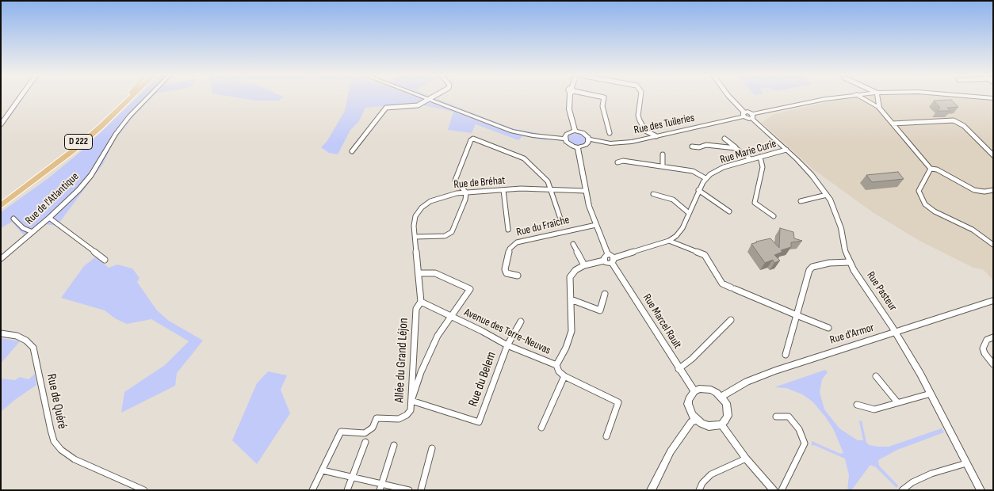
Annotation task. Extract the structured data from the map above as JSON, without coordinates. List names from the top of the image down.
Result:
{
  "streets": {
    "highway": ["D 222"],
    "main road": ["Rue d'Armor"],
    "street": [
      "Rue des Tuileries",
      "Rue Marie Curie",
      "Rue de Bréhat",
      "Rue de l'Atlantique",
      "Rue du Fraîche",
      "Rue Pasteur",
      "Rue Marcel Rault",
      "Avenue des Terre-Neuvas",
      "Allée du Grand Léjon",
      "Rue du Belem",
      "Rue de Quéré"
    ]
  },
  "crossings": [
    ["Rue Marie Curie", "Rue Pasteur"],
    ["Rue Pasteur", "Rue d'Armor"],
    ["Rue Marcel Rault", "Rue d'Armor"],
    ["Avenue des Terre-Neuvas", "Allée du Grand Léjon"],
    ["Avenue des Terre-Neuvas", "Rue du Belem"],
    ["Allée du Grand Léjon", "Rue du Belem"]
  ]
}
